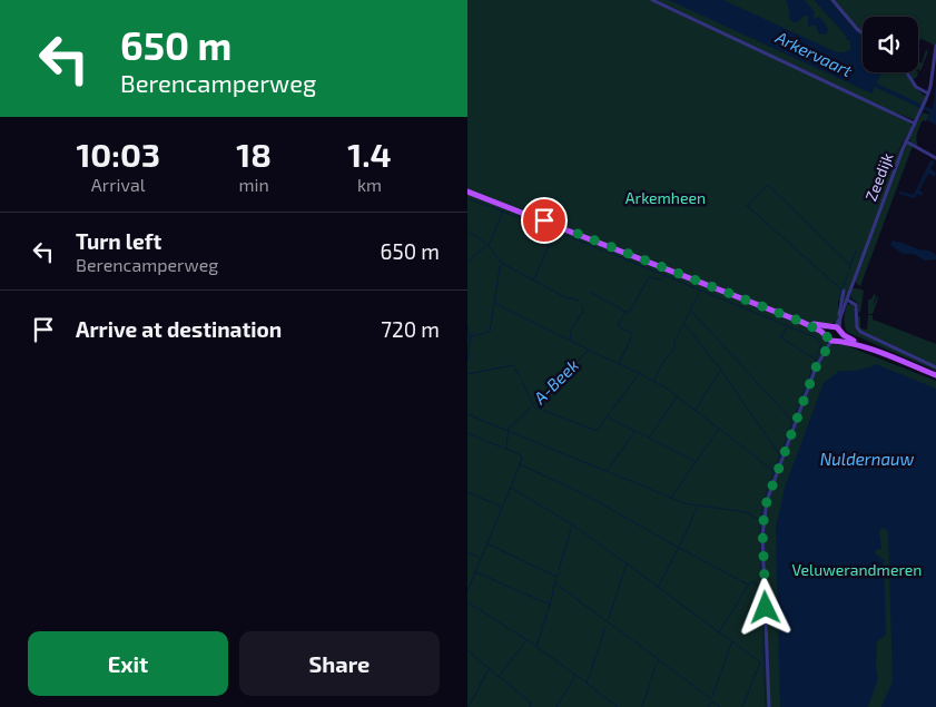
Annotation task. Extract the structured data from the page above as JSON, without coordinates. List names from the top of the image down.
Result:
{
  "streets": {
    "street": ["Zeedijk"]
  },
  "water": ["Arkervaart", "A-Beek", "Nuldernauw"],
  "parks": ["Arkemheen", "Veluwerandmeren"],
  "page": {
    "turn": ["650 m", "Berencamperweg"],
    "eta": [
      "10:03",
      "Arrival",
      "18",
      "min",
      "1.4",
      "km"
    ],
    "list": [
      {
        "name": "Turn left",
        "note": "Berencamperweg",
        "value": "650 m"
      },
      {
        "name": "Arrive at destination",
        "value": "720 m"
      }
    ],
    "buttons": ["Exit", "Share"]
  }
}
